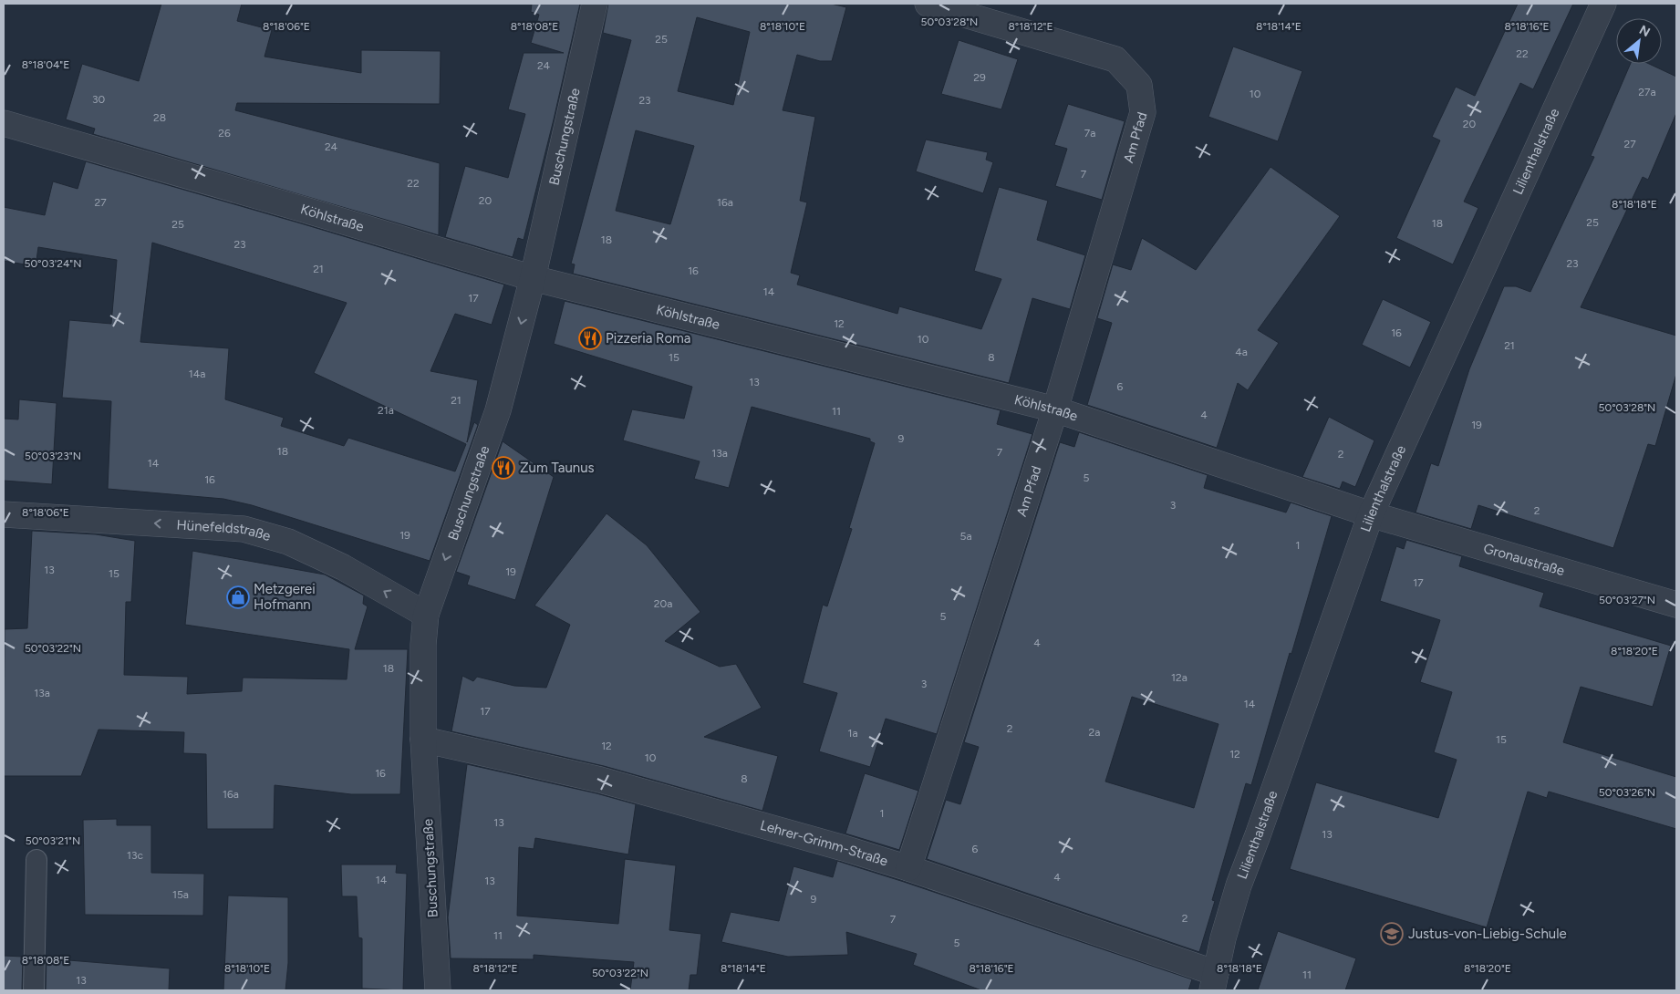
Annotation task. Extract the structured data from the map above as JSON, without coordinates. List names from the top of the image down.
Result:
{
  "streets": {
    "street": [
      "Buschungstraße",
      "Am Pfad",
      "Lilienthalstraße",
      "Köhlstraße",
      "Hünefeldstraße",
      "Gronaustraße",
      "Lehrer-Grimm-Straße"
    ]
  },
  "crossings": [
    ["Buschungstraße", "Köhlstraße"],
    ["Buschungstraße", "Hünefeldstraße"],
    ["Buschungstraße", "Lehrer-Grimm-Straße"],
    ["Am Pfad", "Köhlstraße"],
    ["Am Pfad", "Lehrer-Grimm-Straße"],
    ["Lilienthalstraße", "Köhlstraße"],
    ["Lilienthalstraße", "Gronaustraße"],
    ["Lilienthalstraße", "Lehrer-Grimm-Straße"],
    ["Köhlstraße", "Gronaustraße"]
  ],
  "one_way": ["Hünefeldstraße"],
  "places": {
    "restaurant": ["Pizzeria Roma", "Zum Taunus"],
    "shop": ["Metzgerei Hofmann"],
    "school or university": ["Justus-von-Liebig-Schule"]
  },
  "house_numbers": [
    "25",
    "22",
    "24",
    "29",
    "27a",
    "10",
    "30",
    "23",
    "28",
    "20",
    "26",
    "7a",
    "27",
    "24",
    "7",
    "22",
    "20",
    "27",
    "16a",
    "25",
    "18",
    "25",
    "18",
    "23",
    "23",
    "21",
    "16",
    "14",
    "17",
    "12",
    "16",
    "10",
    "21",
    "4a",
    "15",
    "8",
    "14a",
    "13",
    "6",
    "21",
    "21a",
    "11",
    "4",
    "19",
    "9",
    "18",
    "7",
    "13a",
    "2",
    "14",
    "5",
    "16",
    "3",
    "2",
    "19",
    "5a",
    "1",
    "13",
    "19",
    "15",
    "17",
    "20a",
    "5",
    "4",
    "18",
    "12a",
    "3",
    "13a",
    "14",
    "17",
    "2",
    "2a",
    "1a",
    "15",
    "12",
    "12",
    "10",
    "16",
    "8",
    "16a",
    "1",
    "13",
    "13",
    "6",
    "13c",
    "4",
    "14",
    "13",
    "15a",
    "9",
    "2",
    "7",
    "11",
    "5",
    "11",
    "13"
  ],
  "north": "top right",
  "coordinates": [
    "50°03'28\"N",
    "8°18'06\"E",
    "8°18'08\"E",
    "8°18'10\"E",
    "8°18'12\"E",
    "8°18'14\"E",
    "8°18'16\"E",
    "8°18'04\"E",
    "8°18'18\"E",
    "50°03'24\"N",
    "50°03'23\"N",
    "50°03'27\"N",
    "50°03'22\"N",
    "8°18'20\"E",
    "50°03'26\"N",
    "50°03'21\"N"
  ]
}
